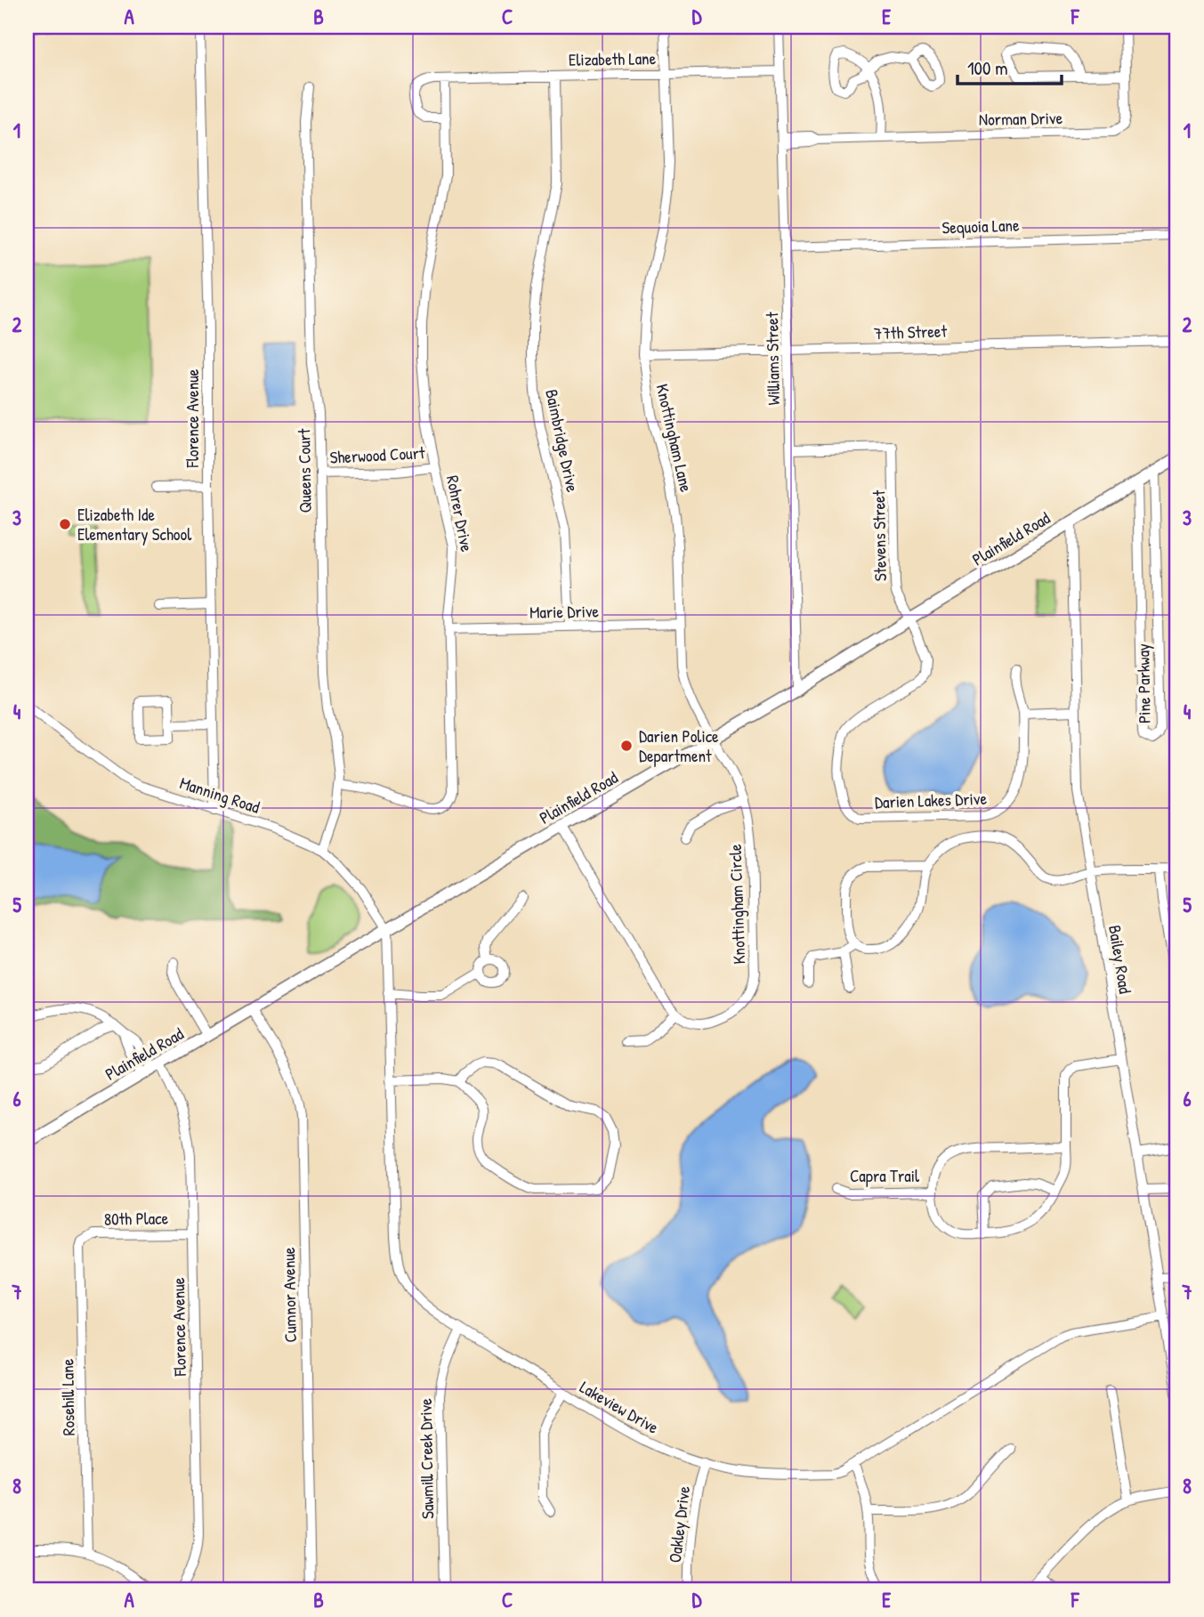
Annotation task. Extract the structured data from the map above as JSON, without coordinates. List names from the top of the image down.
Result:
{
  "streets": {
    "main road": ["Plainfield Road"],
    "street": [
      "Elizabeth Lane",
      "Norman Drive",
      "Sequoia Lane",
      "77th Street",
      "Williams Street",
      "Florence Avenue",
      "Knottingham Lane",
      "Baimbridge Drive",
      "Sherwood Court",
      "Queens Court",
      "Rohrer Drive",
      "Stevens Street",
      "Marie Drive",
      "Pine Parkway",
      "Manning Road",
      "Darien Lakes Drive",
      "Knottingham Circle",
      "Bailey Road",
      "Capra Trail",
      "80th Place",
      "Cumnor Avenue",
      "Rosehill Lane",
      "Lakeview Drive",
      "Sawmill Creek Drive",
      "Oakley Drive"
    ]
  },
  "crossings": [
    ["Elizabeth Lane", "Williams Street"],
    ["Elizabeth Lane", "Knottingham Lane"],
    ["Elizabeth Lane", "Baimbridge Drive"],
    ["Elizabeth Lane", "Rohrer Drive"],
    ["Norman Drive", "Williams Street"],
    ["Sequoia Lane", "Williams Street"],
    ["77th Street", "Williams Street"],
    ["77th Street", "Knottingham Lane"],
    ["Williams Street", "Stevens Street"],
    ["Williams Street", "Plainfield Road"],
    ["Florence Avenue", "Plainfield Road"],
    ["Florence Avenue", "Manning Road"],
    ["Florence Avenue", "80th Place"],
    ["Knottingham Lane", "Plainfield Road"],
    ["Knottingham Lane", "Marie Drive"],
    ["Knottingham Lane", "Knottingham Circle"],
    ["Baimbridge Drive", "Marie Drive"],
    ["Sherwood Court", "Queens Court"],
    ["Sherwood Court", "Rohrer Drive"],
    ["Queens Court", "Rohrer Drive"],
    ["Queens Court", "Manning Road"],
    ["Rohrer Drive", "Marie Drive"],
    ["Stevens Street", "Plainfield Road"],
    ["Stevens Street", "Darien Lakes Drive"],
    ["Plainfield Road", "Pine Parkway"],
    ["Plainfield Road", "Manning Road"],
    ["Plainfield Road", "Darien Lakes Drive"],
    ["Plainfield Road", "Knottingham Circle"],
    ["Plainfield Road", "Bailey Road"],
    ["Plainfield Road", "Cumnor Avenue"],
    ["Plainfield Road", "Lakeview Drive"],
    ["Manning Road", "Lakeview Drive"],
    ["Bailey Road", "Lakeview Drive"],
    ["80th Place", "Rosehill Lane"],
    ["Lakeview Drive", "Sawmill Creek Drive"],
    ["Lakeview Drive", "Oakley Drive"]
  ],
  "places": ["Elizabeth Ide Elementary School", "Darien Police Department"],
  "scale_bar": "100 m",
  "grid": {
    "columns": [
      "A",
      "B",
      "C",
      "D",
      "E",
      "F"
    ],
    "rows": [
      "1",
      "2",
      "3",
      "4",
      "5",
      "6",
      "7",
      "8"
    ]
  }
}
